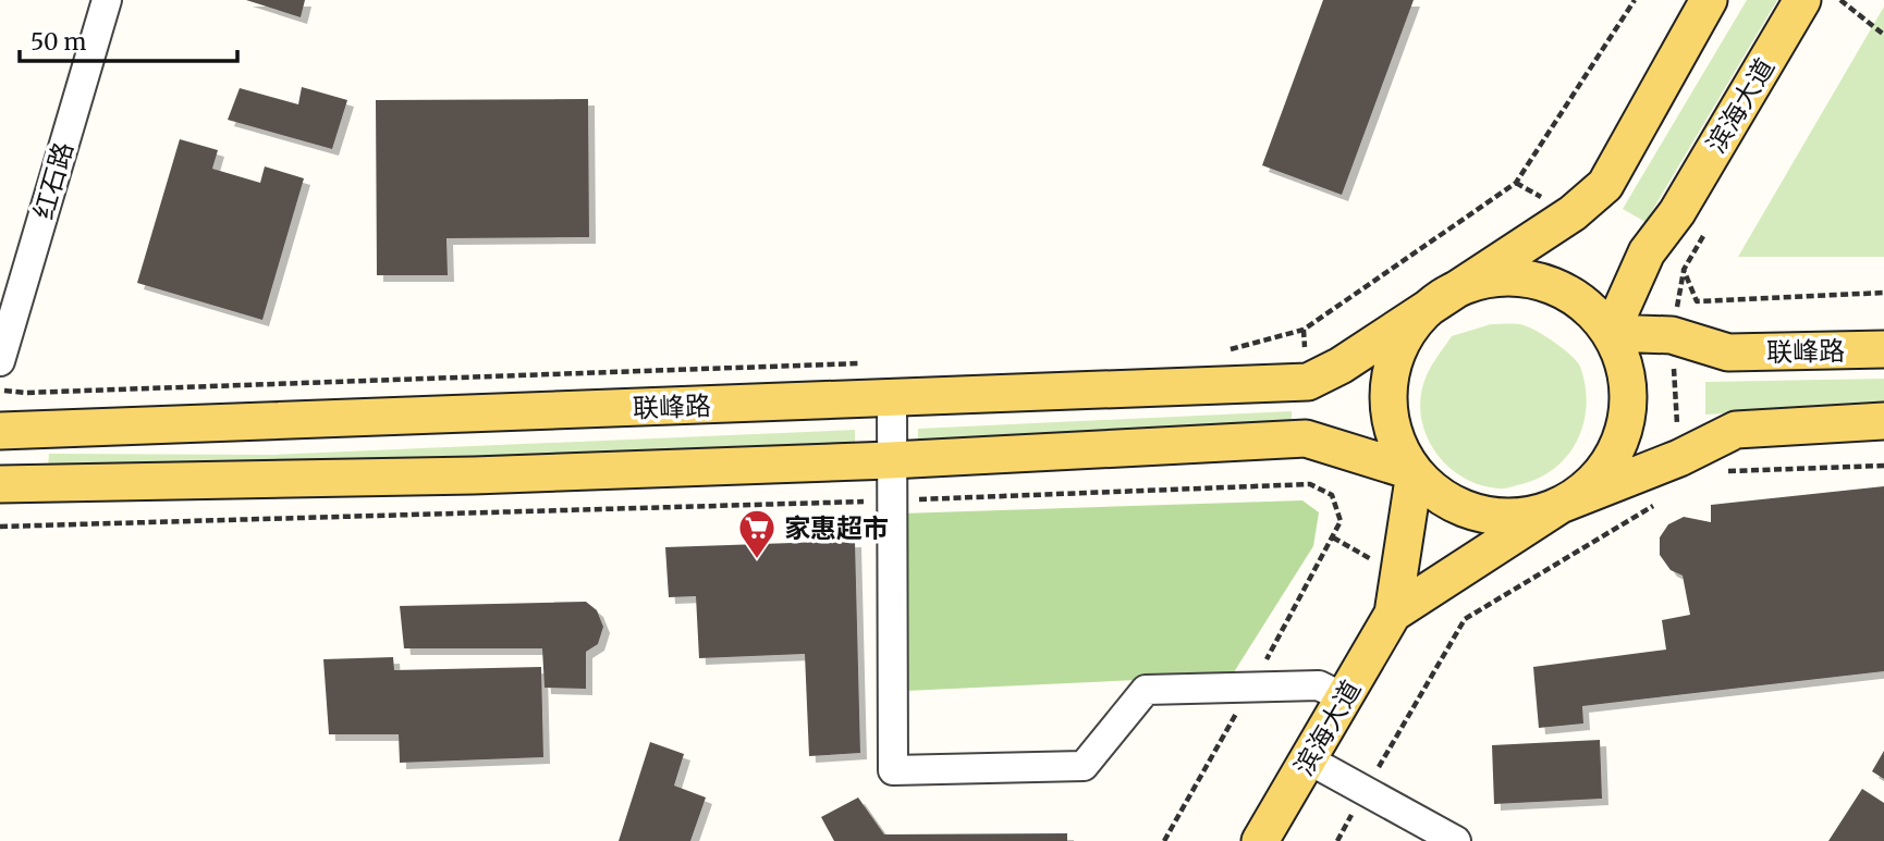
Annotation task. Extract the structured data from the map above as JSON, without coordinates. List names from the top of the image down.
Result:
{
  "streets": {
    "main road": ["滨海大道", "联峰路"],
    "street": ["红石路"]
  },
  "crossings": [
    ["滨海大道", "联峰路"]
  ],
  "places": {
    "supermarket": ["家惠超市"]
  },
  "scale_bar": "50 m"
}
